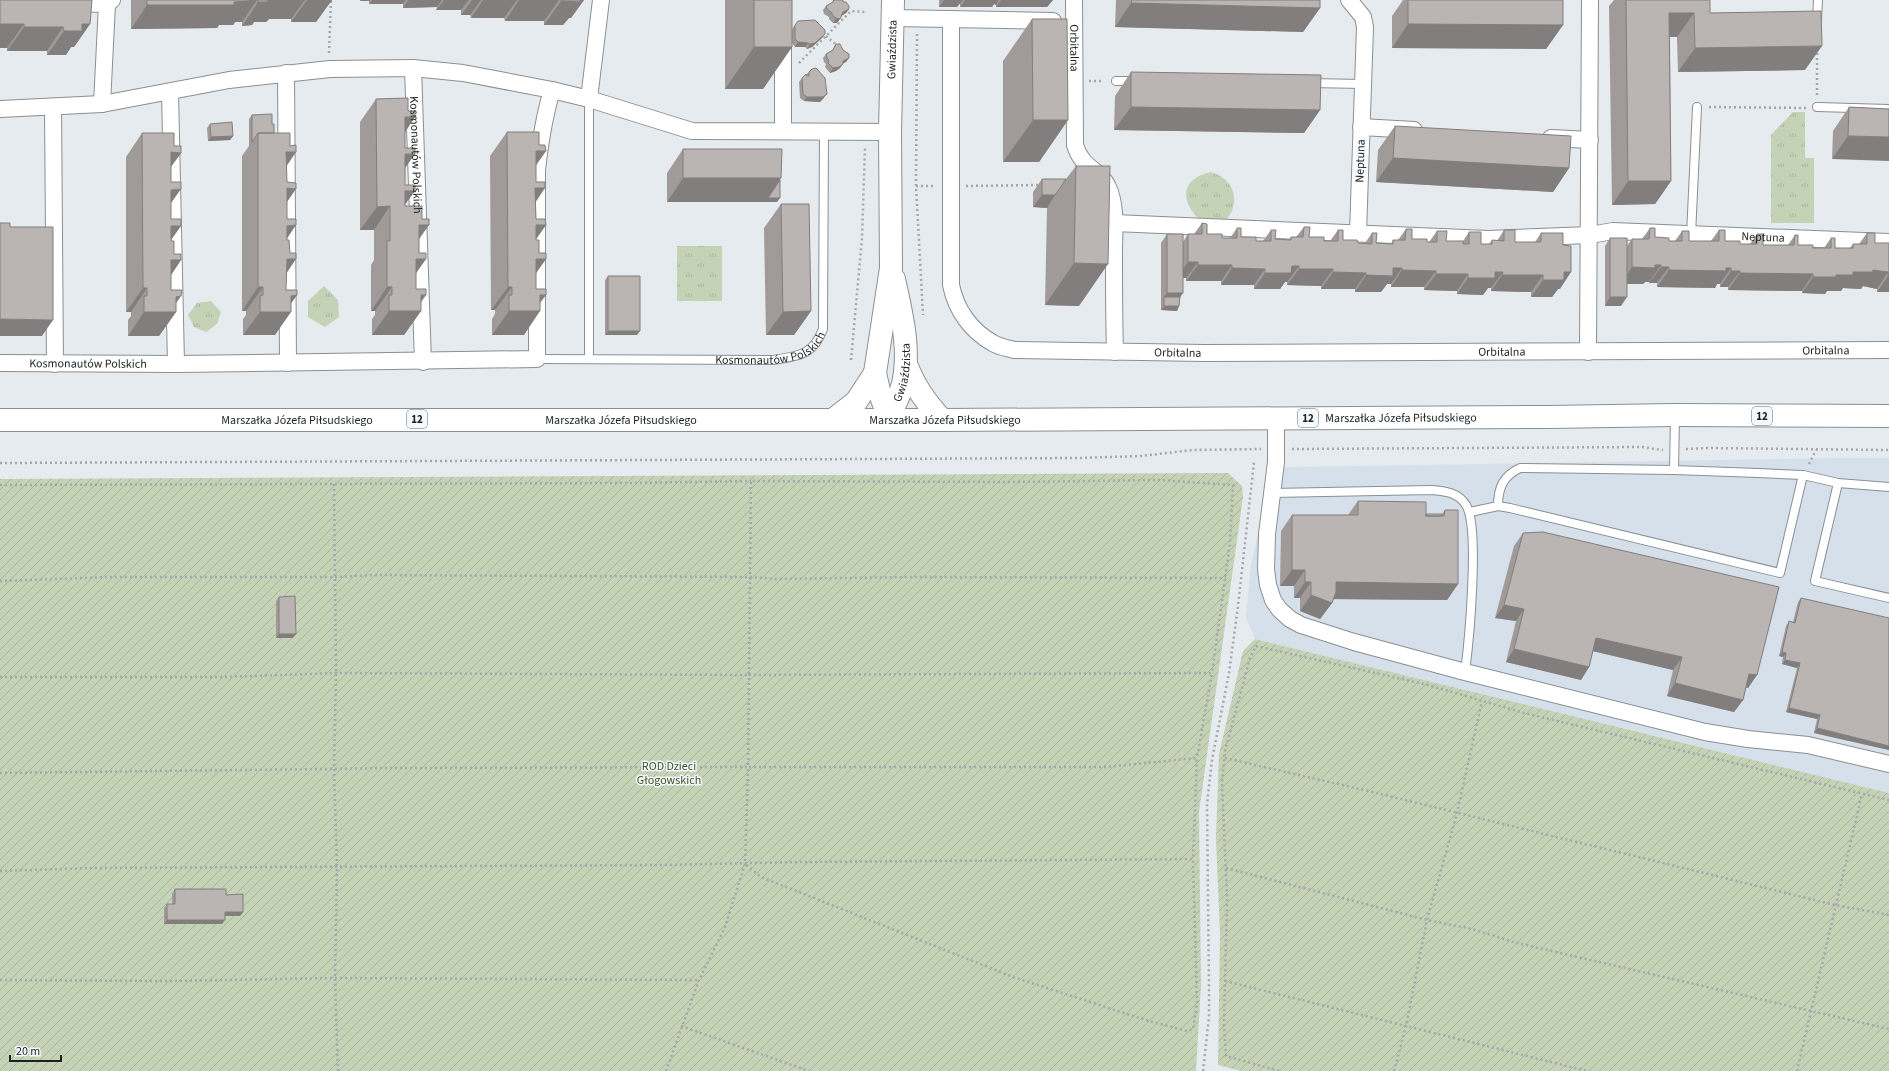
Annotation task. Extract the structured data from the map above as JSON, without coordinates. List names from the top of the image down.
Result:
{
  "streets": {
    "main road": ["Gwiaździsta", "12", "Marszałka Józefa Piłsudskiego"],
    "street": ["Orbitalna", "Kosmonautów Polskich", "Neptuna"]
  },
  "crossings": [
    ["Orbitalna", "Gwiaździsta"],
    ["Orbitalna", "Neptuna"],
    ["Gwiaździsta", "Marszałka Józefa Piłsudskiego"]
  ],
  "parks": ["ROD Dzieci Głogowskich"],
  "scale_bar": "20 m"
}
